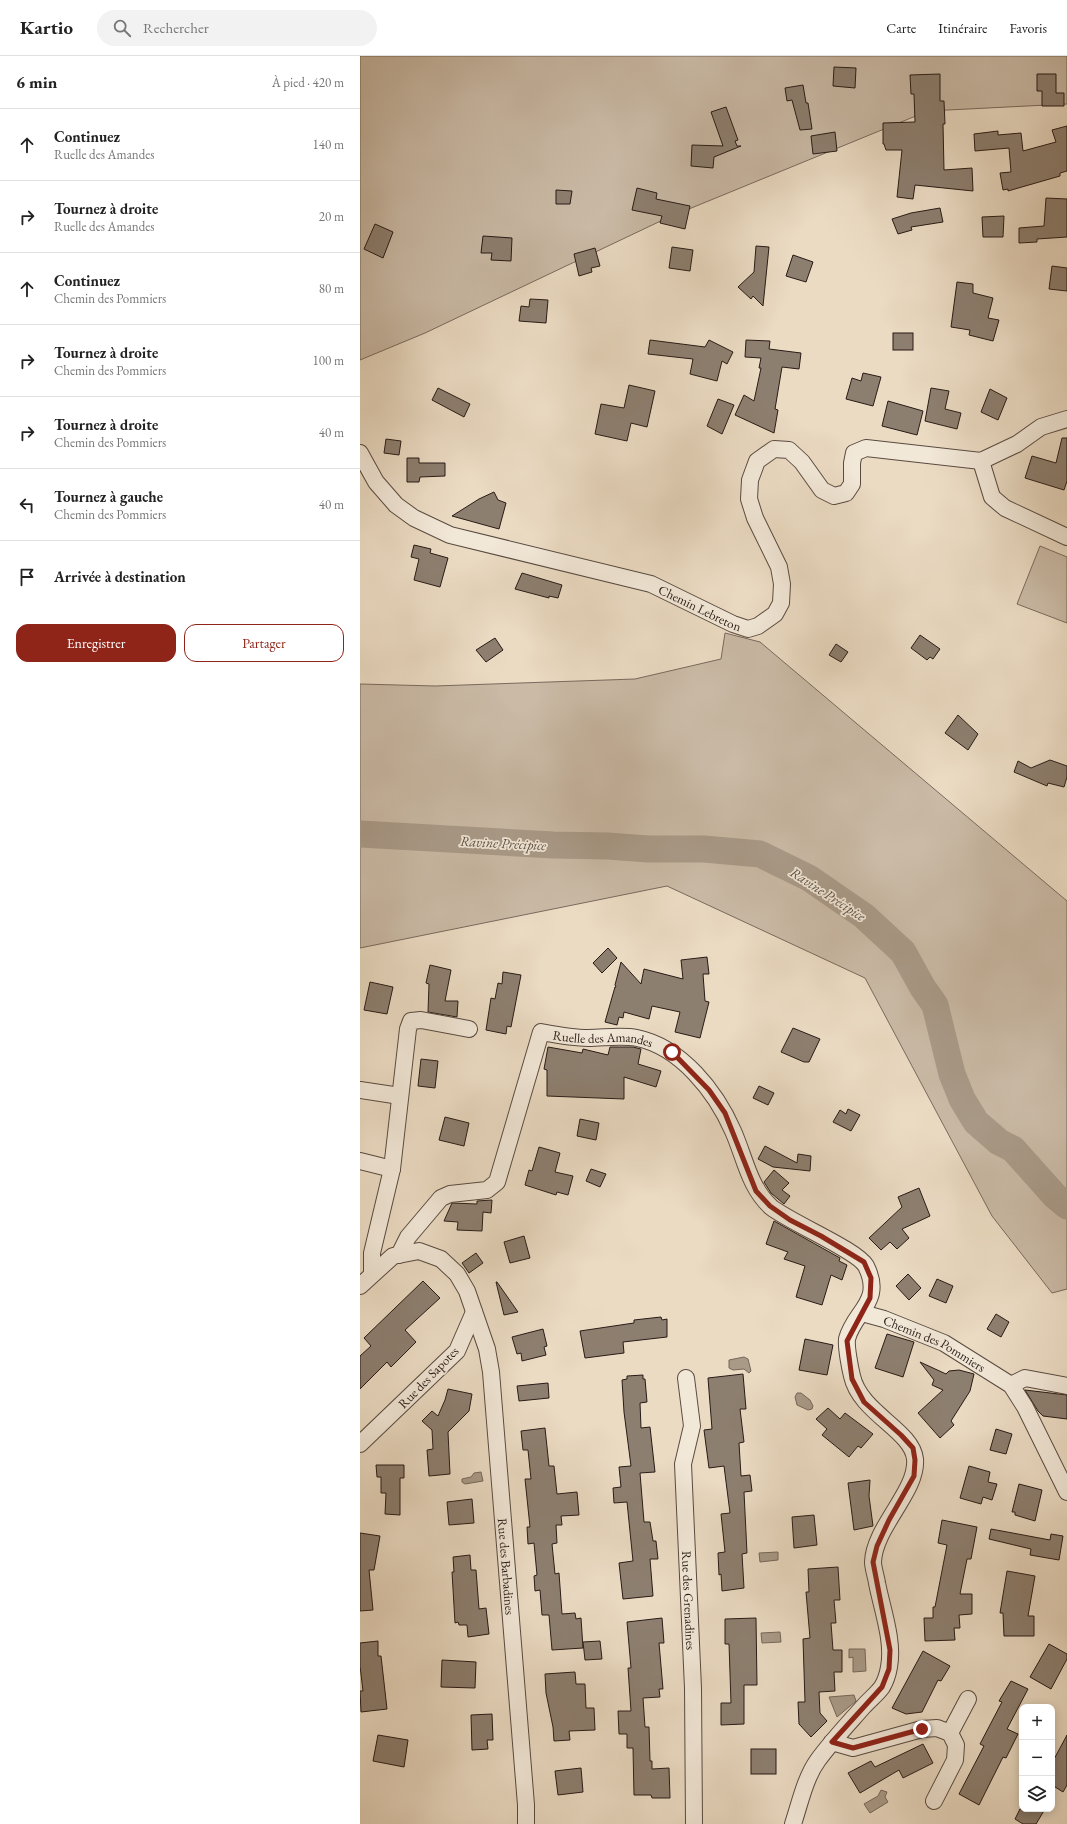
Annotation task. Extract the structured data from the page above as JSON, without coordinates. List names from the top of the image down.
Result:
{
  "streets": {
    "street": [
      "Chemin Lebreton",
      "Ruelle des Amandes",
      "Chemin des Pommiers",
      "Rue des Sapotes",
      "Rue des Barbadines",
      "Rue des Grenadines"
    ]
  },
  "crossings": [
    ["Ruelle des Amandes", "Chemin des Pommiers"],
    ["Rue des Sapotes", "Rue des Barbadines"]
  ],
  "water": ["Ravine Précipice"],
  "page": {
    "header": "Kartio",
    "search": "Rechercher",
    "nav": ["Carte", "Itinéraire", "Favoris"],
    "heading": ["6 min", "À pied · 420 m"],
    "list": [
      ["Continuez", "Ruelle des Amandes", "140 m"],
      ["Tournez à droite", "Ruelle des Amandes", "20 m"],
      ["Continuez", "Chemin des Pommiers", "80 m"],
      ["Tournez à droite", "Chemin des Pommiers", "100 m"],
      ["Tournez à droite", "Chemin des Pommiers", "40 m"],
      ["Tournez à gauche", "Chemin des Pommiers", "40 m"],
      "Arrivée à destination"
    ],
    "buttons": ["Enregistrer", "Partager"],
    "map_buttons": ["+", "−"]
  }
}
